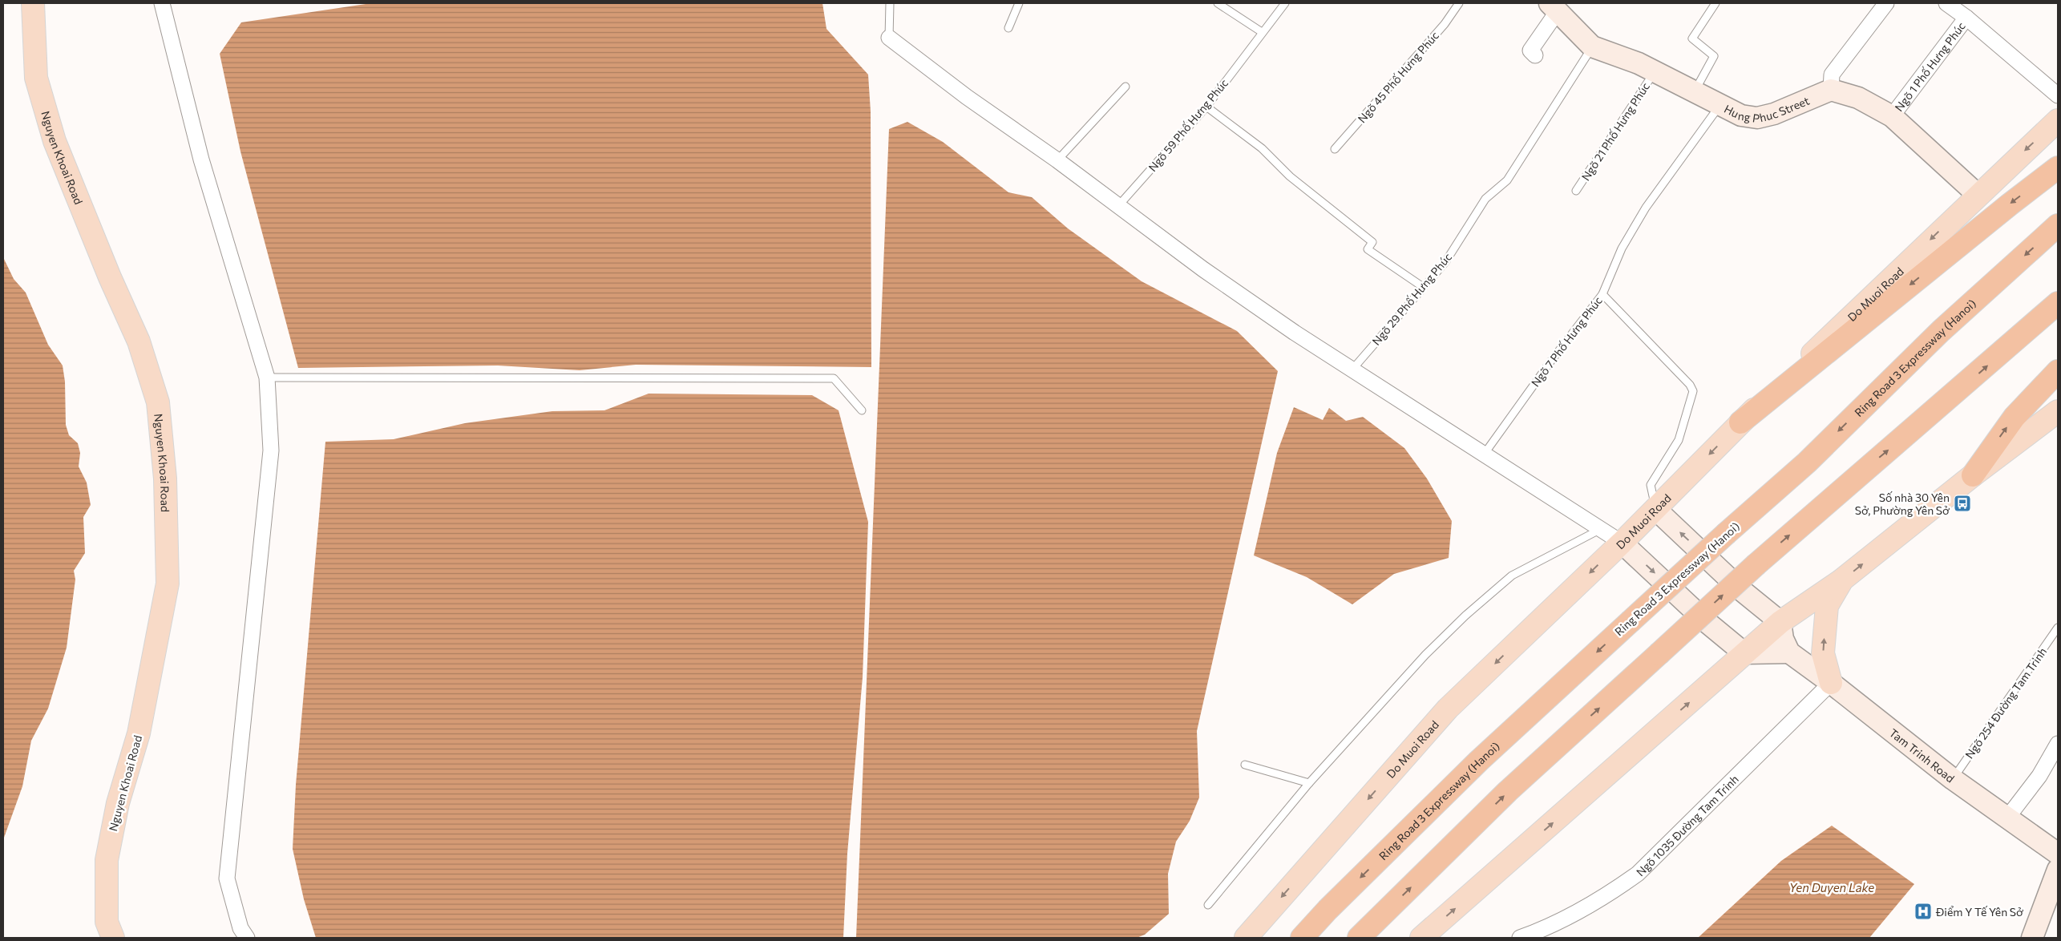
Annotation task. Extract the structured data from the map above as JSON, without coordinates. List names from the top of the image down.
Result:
{
  "streets": {
    "highway": ["Ring Road 3 Expressway (Hanoi)"],
    "main road": [
      "Hung Phuc Street",
      "Nguyen Khoai Road",
      "Do Muoi Road",
      "Tam Trinh Road"
    ],
    "street": ["Ngõ 1 Phố Hưng Phúc", "Ngõ 1035 Đường Tam Trinh"],
    "lane": [
      "Ngõ 45 Phố Hưng Phúc",
      "Ngõ 59 Phố Hưng Phúc",
      "Ngõ 21 Phố Hưng Phúc",
      "Ngõ 29 Phố Hưng Phúc",
      "Ngõ 7 Phố Hưng Phúc",
      "Ngõ 254 Đường Tam Trinh"
    ]
  },
  "crossings": [
    ["Hung Phuc Street", "Ngõ 21 Phố Hưng Phúc"],
    ["Hung Phuc Street", "Ngõ 29 Phố Hưng Phúc"],
    ["Hung Phuc Street", "Ngõ 7 Phố Hưng Phúc"],
    ["Ngõ 254 Đường Tam Trinh", "Tam Trinh Road"],
    ["Tam Trinh Road", "Ngõ 1035 Đường Tam Trinh"]
  ],
  "water": ["Yen Duyen Lake"],
  "places": {
    "bus stop": ["Số nhà 30 Yên Sở, Phường Yên Sở"],
    "hospital": ["Điểm Y Tế Yên Sở"]
  }
}
